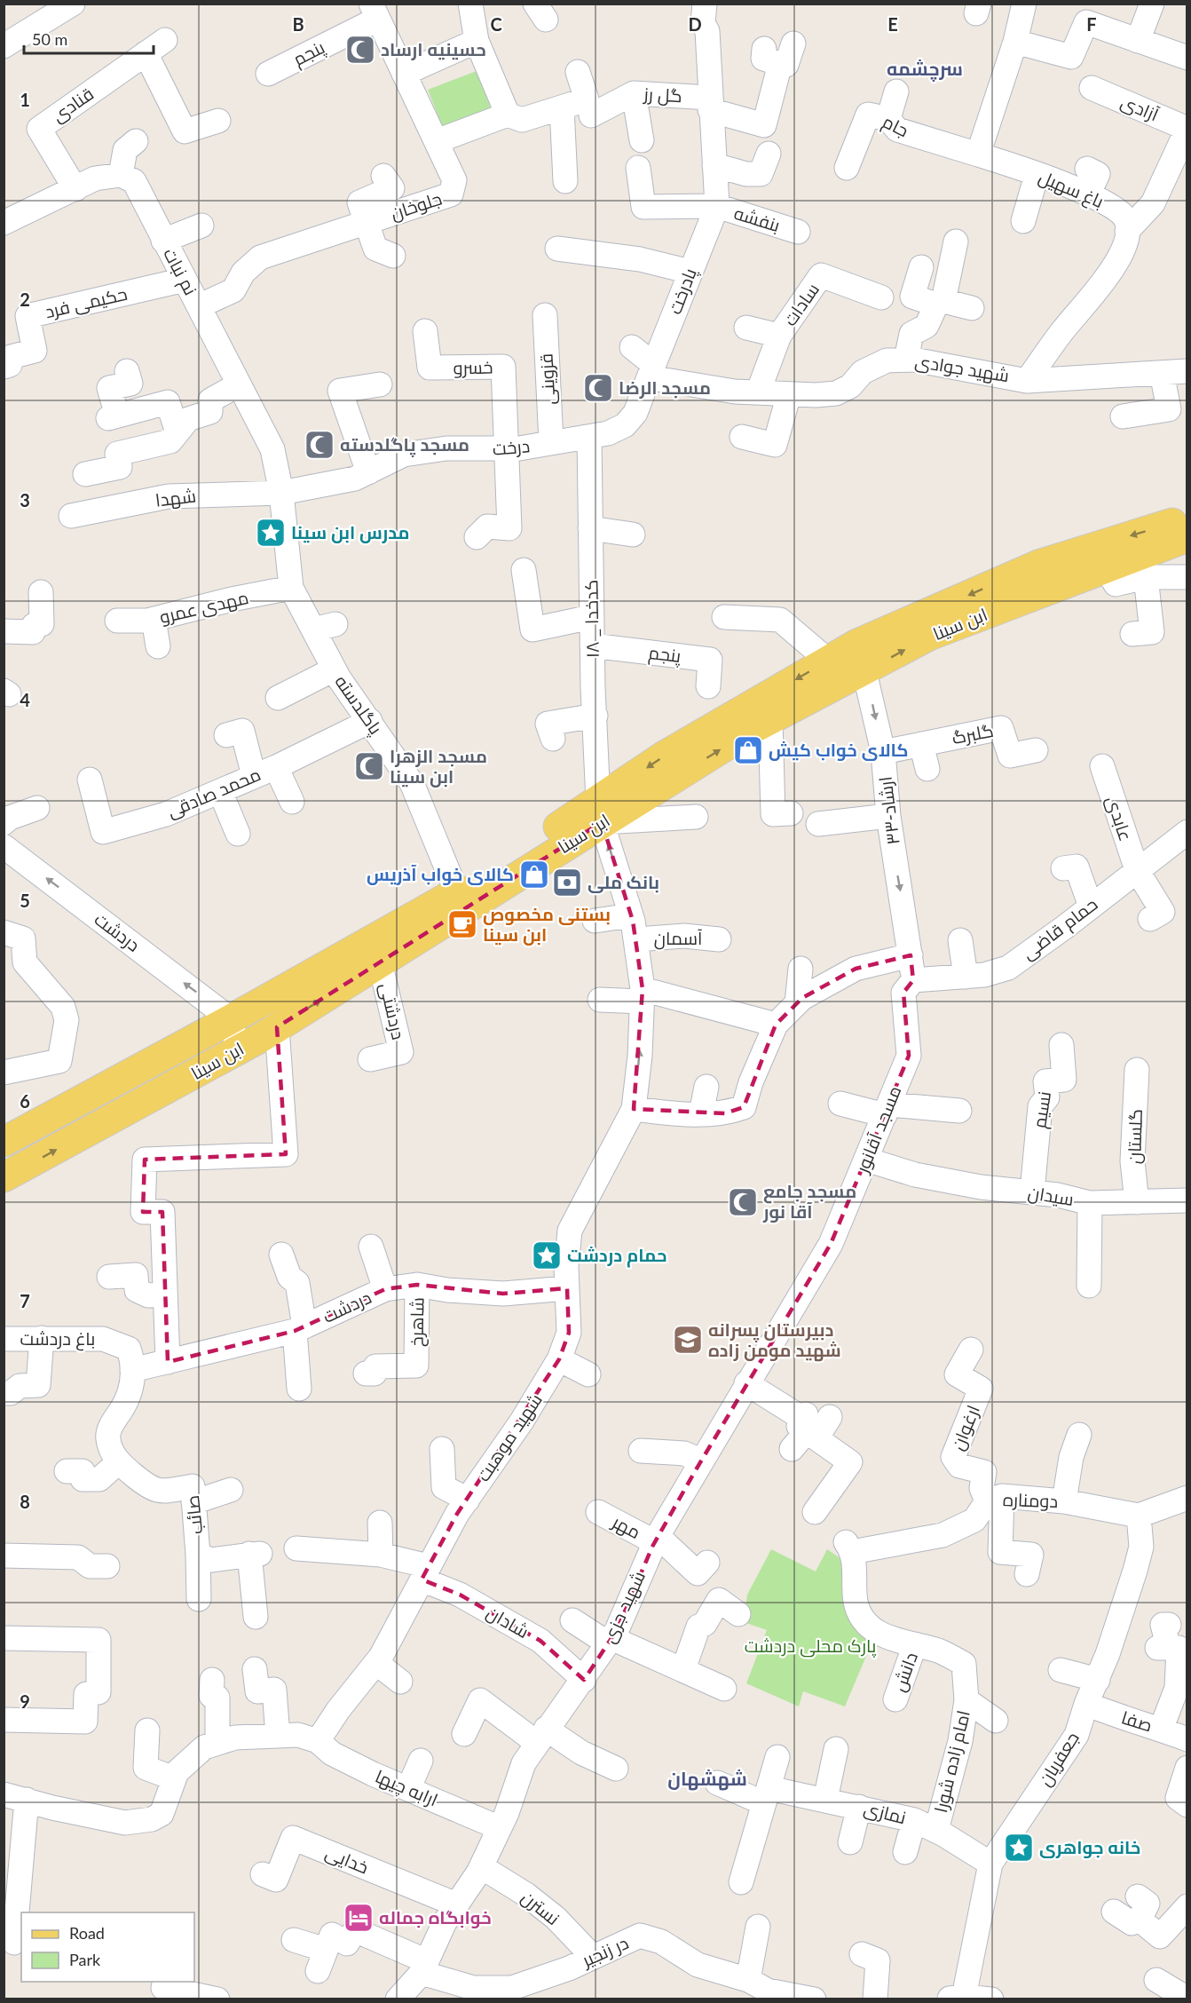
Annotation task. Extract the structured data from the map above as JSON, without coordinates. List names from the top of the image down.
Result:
{
  "streets": {
    "main road": ["ابن سینا"],
    "street": [
      "پنجم",
      "گل رز",
      "قنادی",
      "آزادی",
      "جام",
      "باغ سهیل",
      "جلوخان",
      "بنفشه",
      "نم نبات",
      "پادرخت",
      "حکیمی فرد",
      "سادات",
      "خسرو",
      "شهید جوادی",
      "قزوینی",
      "درخت",
      "شهدا",
      "مهدی عمرو",
      "۱۸ _ کدخدا",
      "پاگلدسته",
      "گلبرگ",
      "محمد صادقی",
      "۳۳-ارشاد",
      "عابدی",
      "حمام قاضی",
      "دردشت",
      "آسمان",
      "دردشتی",
      "نسیم",
      "مسجد آقانور",
      "گلستان",
      "سیدان",
      "شاهرخ",
      "باغ دردشت",
      "ارغوان",
      "شهید موهبت",
      "دومناره",
      "صائب",
      "مهر",
      "شهید جزی",
      "شادان",
      "دانش",
      "صفا",
      "جعفریان",
      "امام زاده شورا",
      "ارابه چیها",
      "نمازی",
      "خدایی",
      "نسترن",
      "در زنجیر"
    ]
  },
  "crossings": [
    ["پنجم", "جلوخان"],
    ["پنجم", "۱۸ _ کدخدا"],
    ["آزادی", "باغ سهیل"],
    ["جام", "باغ سهیل"],
    ["جلوخان", "نم نبات"],
    ["بنفشه", "پادرخت"],
    ["نم نبات", "حکیمی فرد"],
    ["نم نبات", "درخت"],
    ["نم نبات", "شهدا"],
    ["نم نبات", "پاگلدسته"],
    ["پادرخت", "شهید جوادی"],
    ["سادات", "شهید جوادی"],
    ["خسرو", "درخت"],
    ["قزوینی", "درخت"],
    ["درخت", "شهدا"],
    ["درخت", "۱۸ _ کدخدا"],
    ["درخت", "پاگلدسته"],
    ["شهدا", "پاگلدسته"],
    ["مهدی عمرو", "پاگلدسته"],
    ["۱۸ _ کدخدا", "ابن سینا"],
    ["ابن سینا", "پاگلدسته"],
    ["ابن سینا", "۳۳-ارشاد"],
    ["ابن سینا", "دردشت"],
    ["ابن سینا", "دردشتی"],
    ["پاگلدسته", "محمد صادقی"],
    ["گلبرگ", "۳۳-ارشاد"],
    ["۳۳-ارشاد", "حمام قاضی"],
    ["۳۳-ارشاد", "مسجد آقانور"],
    ["عابدی", "حمام قاضی"],
    ["حمام قاضی", "مسجد آقانور"],
    ["دردشت", "شاهرخ"],
    ["دردشت", "باغ دردشت"],
    ["دردشت", "شهید موهبت"],
    ["دردشت", "صائب"],
    ["نسیم", "سیدان"],
    ["مسجد آقانور", "سیدان"],
    ["مسجد آقانور", "شهید جزی"],
    ["گلستان", "سیدان"],
    ["باغ دردشت", "صائب"],
    ["ارغوان", "دومناره"],
    ["شهید موهبت", "شادان"],
    ["شهید موهبت", "ارابه چیها"],
    ["دومناره", "جعفریان"],
    ["دومناره", "امام زاده شورا"],
    ["مهر", "شهید جزی"],
    ["شهید جزی", "شادان"],
    ["شهید جزی", "ارابه چیها"],
    ["شهید جزی", "خدایی"],
    ["شهید جزی", "نسترن"],
    ["شهید جزی", "در زنجیر"],
    ["دانش", "امام زاده شورا"],
    ["صفا", "جعفریان"],
    ["جعفریان", "نمازی"],
    ["امام زاده شورا", "نمازی"],
    ["نسترن", "در زنجیر"]
  ],
  "one_way": ["۳۳-ارشاد", "دردشت"],
  "districts": ["سرچشمه", "شهشهان"],
  "parks": ["پارک محلی دردشت"],
  "places": {
    "mosque": [
      "حسینیه ارساد",
      "مسجد الرضا",
      "مسجد پاگلدسته",
      "مسجد الزهرا ابن سینا",
      "مسجد جامع آقا نور"
    ],
    "place": ["مدرس ابن سینا", "حمام دردشت", "خانه جواهری"],
    "shop": ["کالای خواب کیش", "کالای خواب آذریس"],
    "bank": ["بانک ملی"],
    "cafe": ["بستنی مخصوص ابن سینا"],
    "school or university": ["دبیرستان پسرانه شهید مومن زاده"],
    "hotel": ["خوابگاه جماله"]
  },
  "legend": ["Road", "Park"],
  "scale_bar": "50 m",
  "grid": {
    "columns": [
      "B",
      "C",
      "D",
      "E",
      "F"
    ],
    "rows": [
      "1",
      "2",
      "3",
      "4",
      "5",
      "6",
      "7",
      "8",
      "9"
    ]
  }
}
